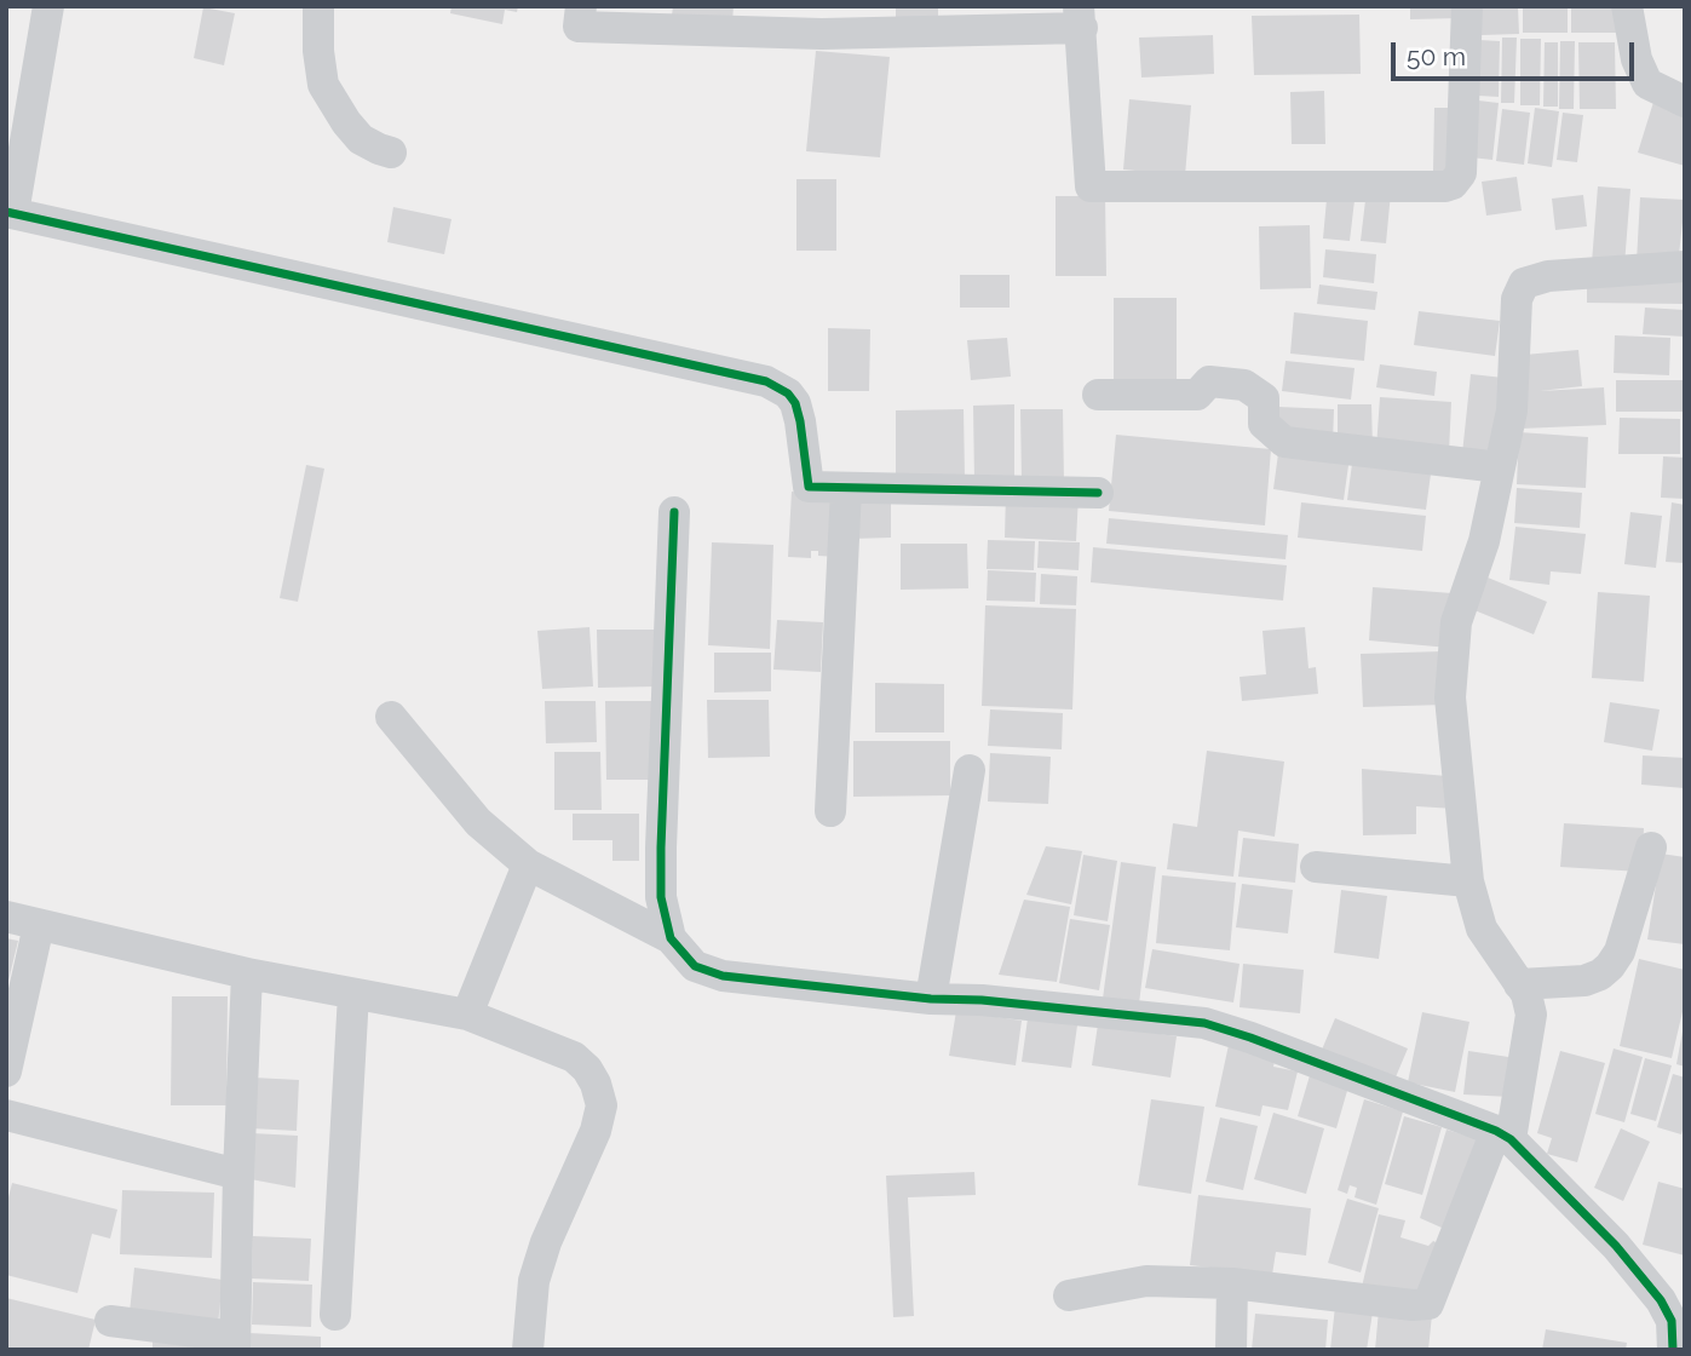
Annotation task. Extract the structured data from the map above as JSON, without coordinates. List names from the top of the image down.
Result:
{
  "scale_bar": "50 m"
}
